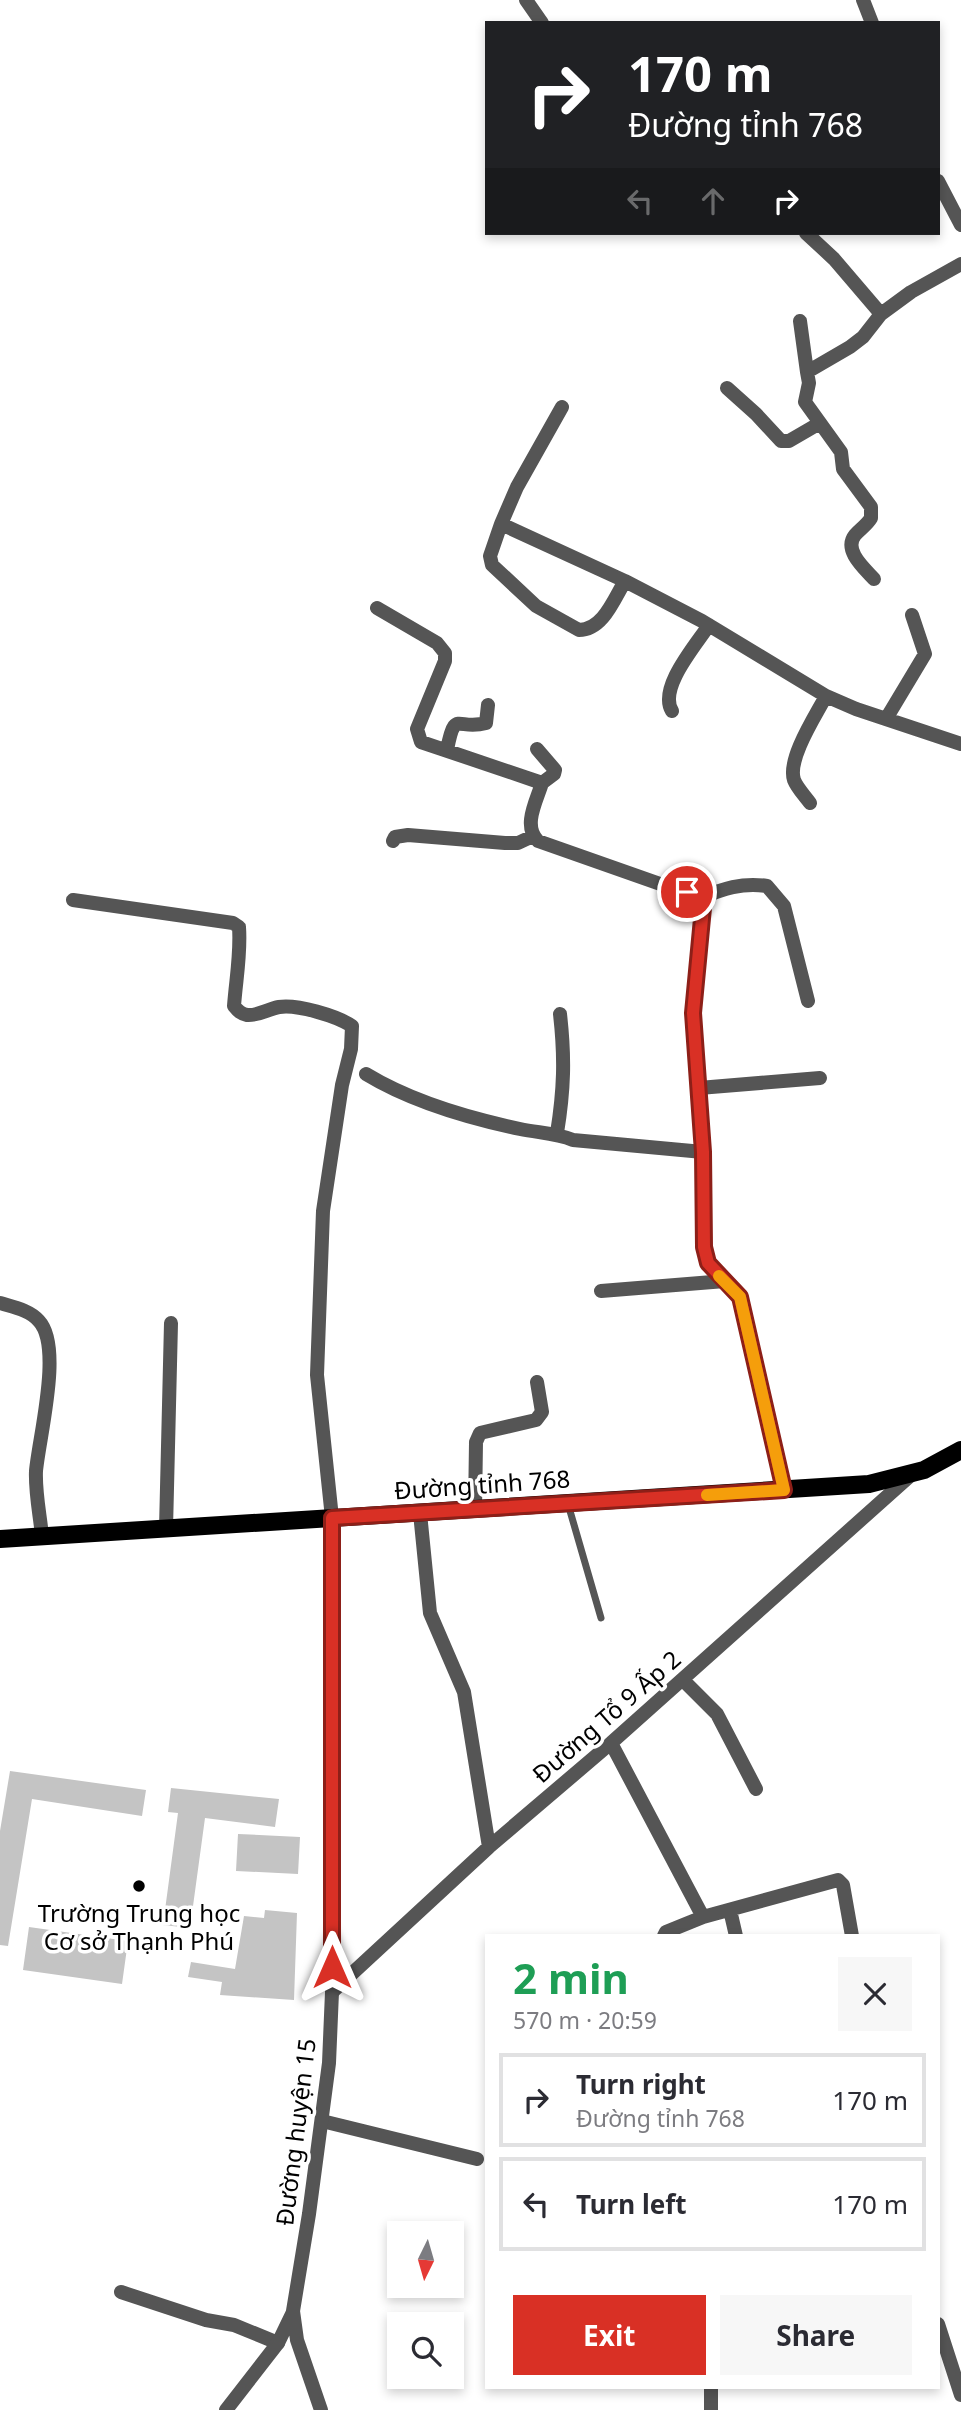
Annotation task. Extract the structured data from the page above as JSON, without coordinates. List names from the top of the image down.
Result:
{
  "streets": {
    "main road": ["Đường tỉnh 768"],
    "street": ["Đường Tổ 9 Ấp 2", "Đường huyện 15"]
  },
  "crossings": [
    ["Đường tỉnh 768", "Đường Tổ 9 Ấp 2"],
    ["Đường tỉnh 768", "Đường huyện 15"],
    ["Đường Tổ 9 Ấp 2", "Đường huyện 15"]
  ],
  "places": ["Trường Trung học Cơ sở Thạnh Phú"],
  "north": "bottom",
  "page": {
    "turn": ["170 m", "Đường tỉnh 768"],
    "heading": ["2 min", "570 m · 20:59"],
    "list": [
      {
        "name": "Turn right",
        "note": "Đường tỉnh 768",
        "value": "170 m"
      },
      {
        "name": "Turn left",
        "value": "170 m"
      }
    ],
    "buttons": ["Exit", "Share"]
  }
}
